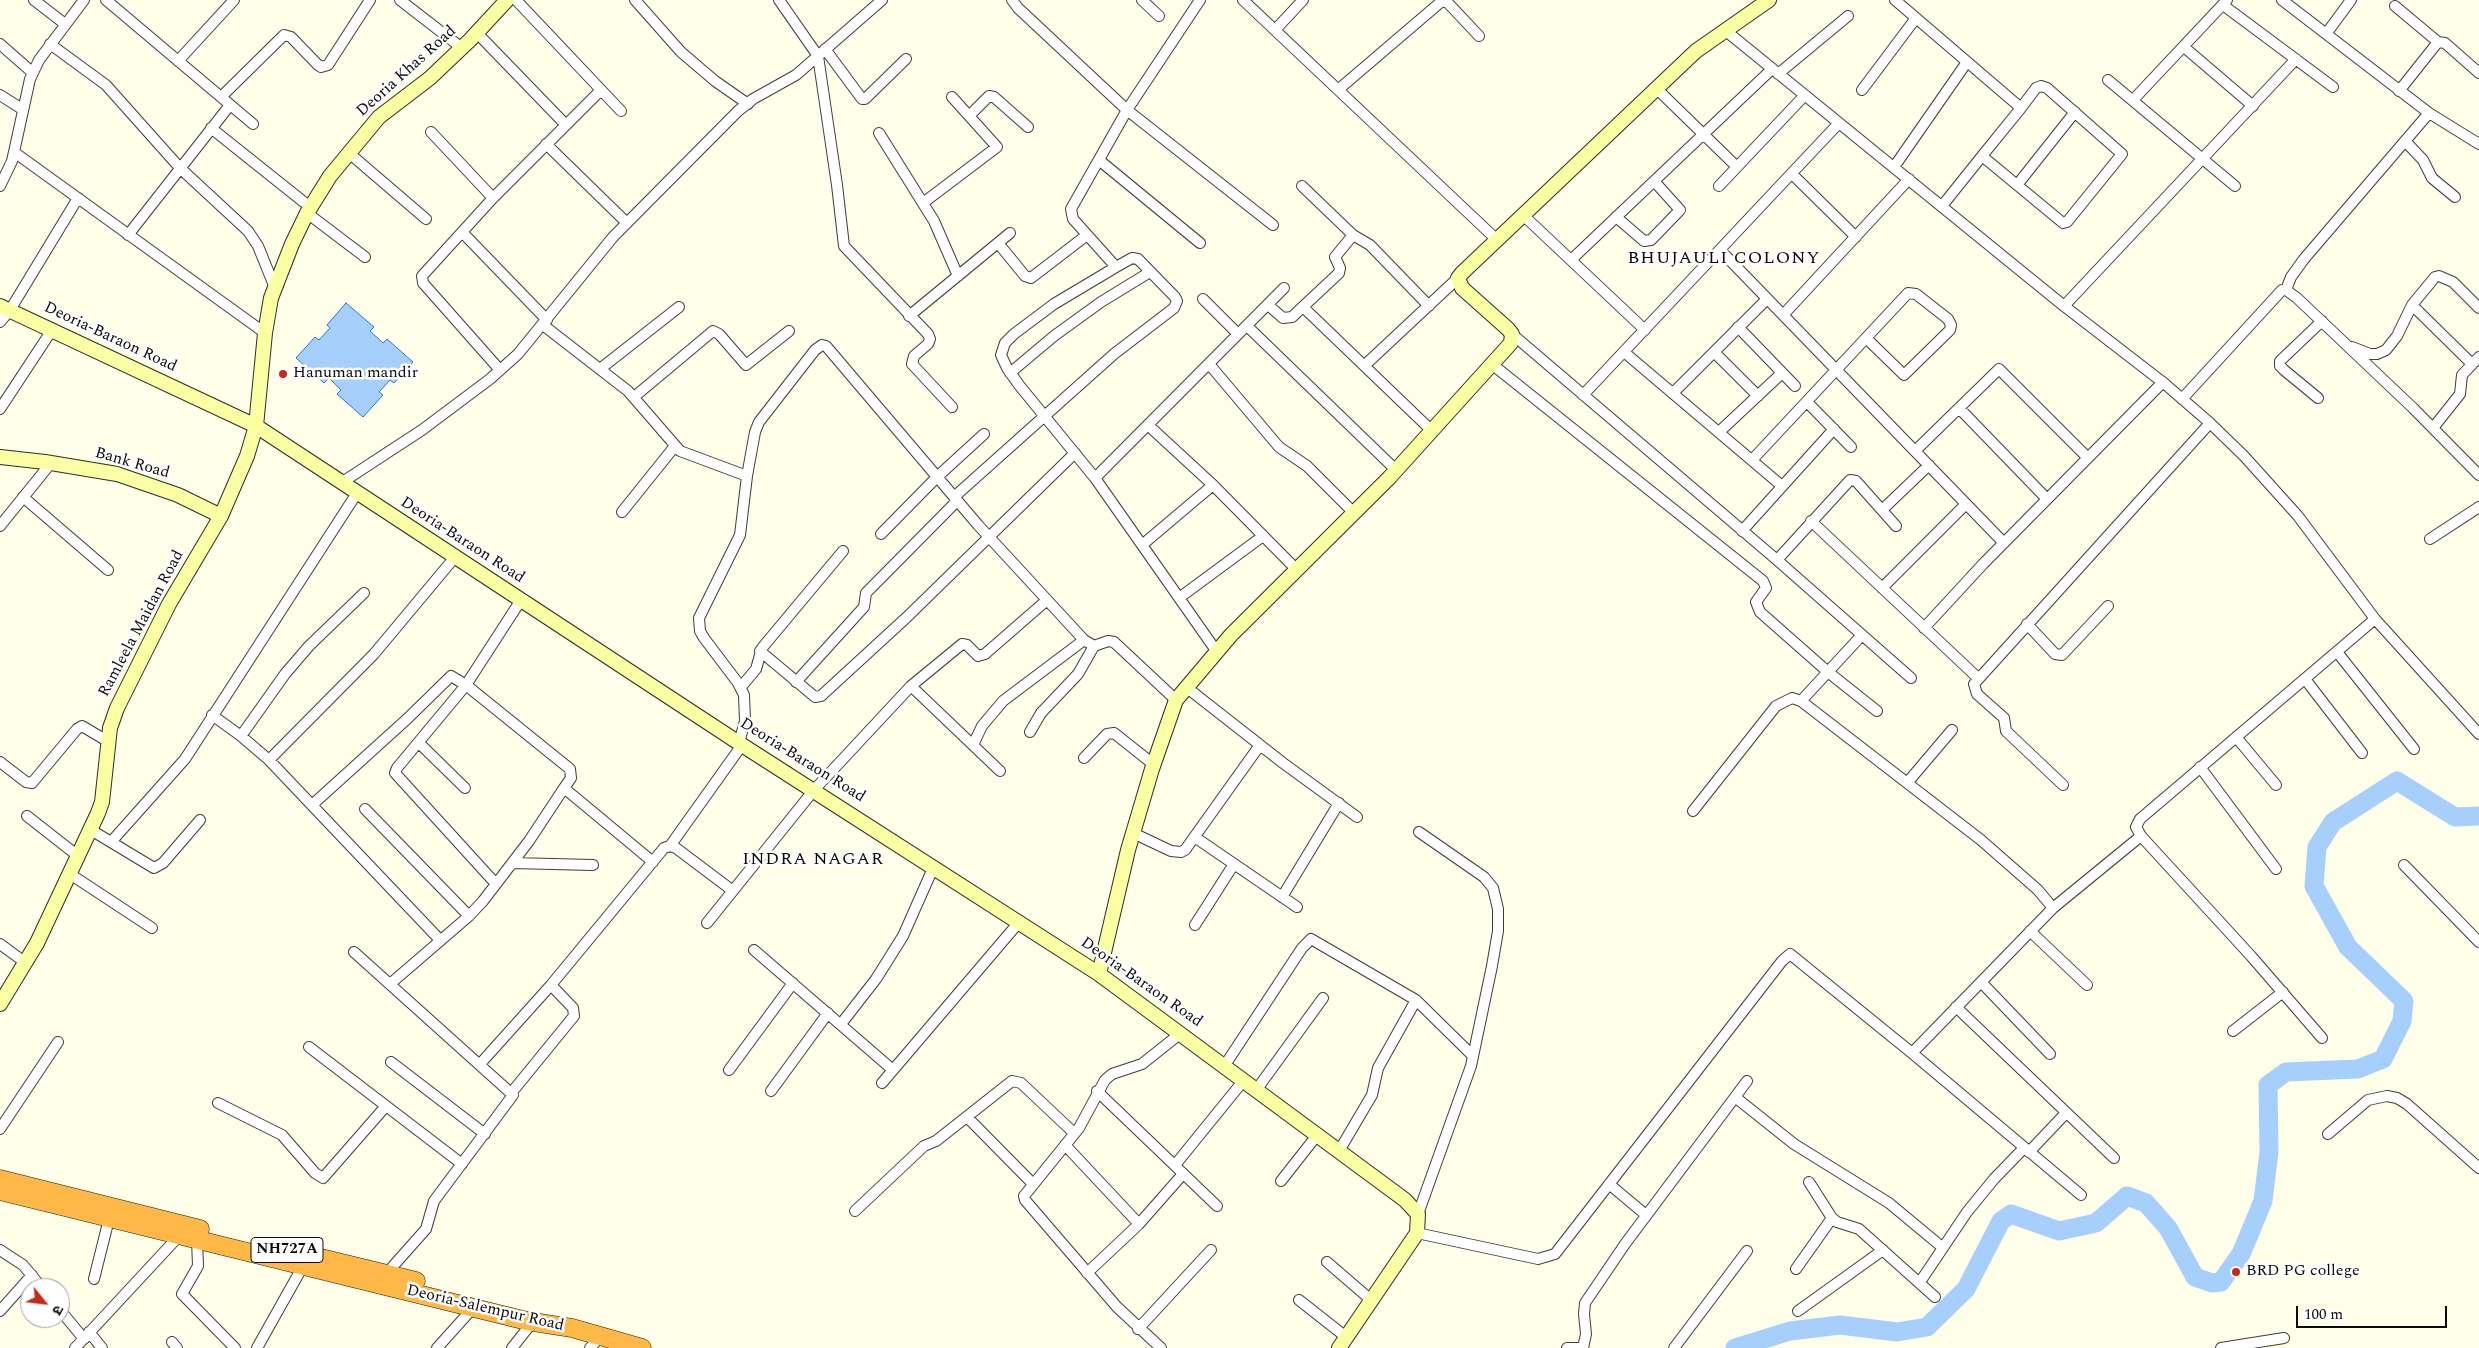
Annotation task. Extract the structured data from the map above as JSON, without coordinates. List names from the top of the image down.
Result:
{
  "streets": {
    "highway": ["NH727A", "Deoria-Salempur Road"],
    "street": [
      "Deoria Khas Road",
      "Deoria-Baraon Road",
      "Bank Road",
      "Ramleela Maidan Road"
    ]
  },
  "crossings": [
    ["Deoria Khas Road", "Deoria-Baraon Road"],
    ["Deoria Khas Road", "Ramleela Maidan Road"],
    ["Deoria-Baraon Road", "Ramleela Maidan Road"],
    ["Bank Road", "Ramleela Maidan Road"],
    ["NH727A", "Deoria-Salempur Road"]
  ],
  "districts": ["BHUJAULI COLONY", "INDRA NAGAR"],
  "places": ["Hanuman mandir", "BRD PG college"],
  "scale_bar": "100 m",
  "north": "bottom right"
}
